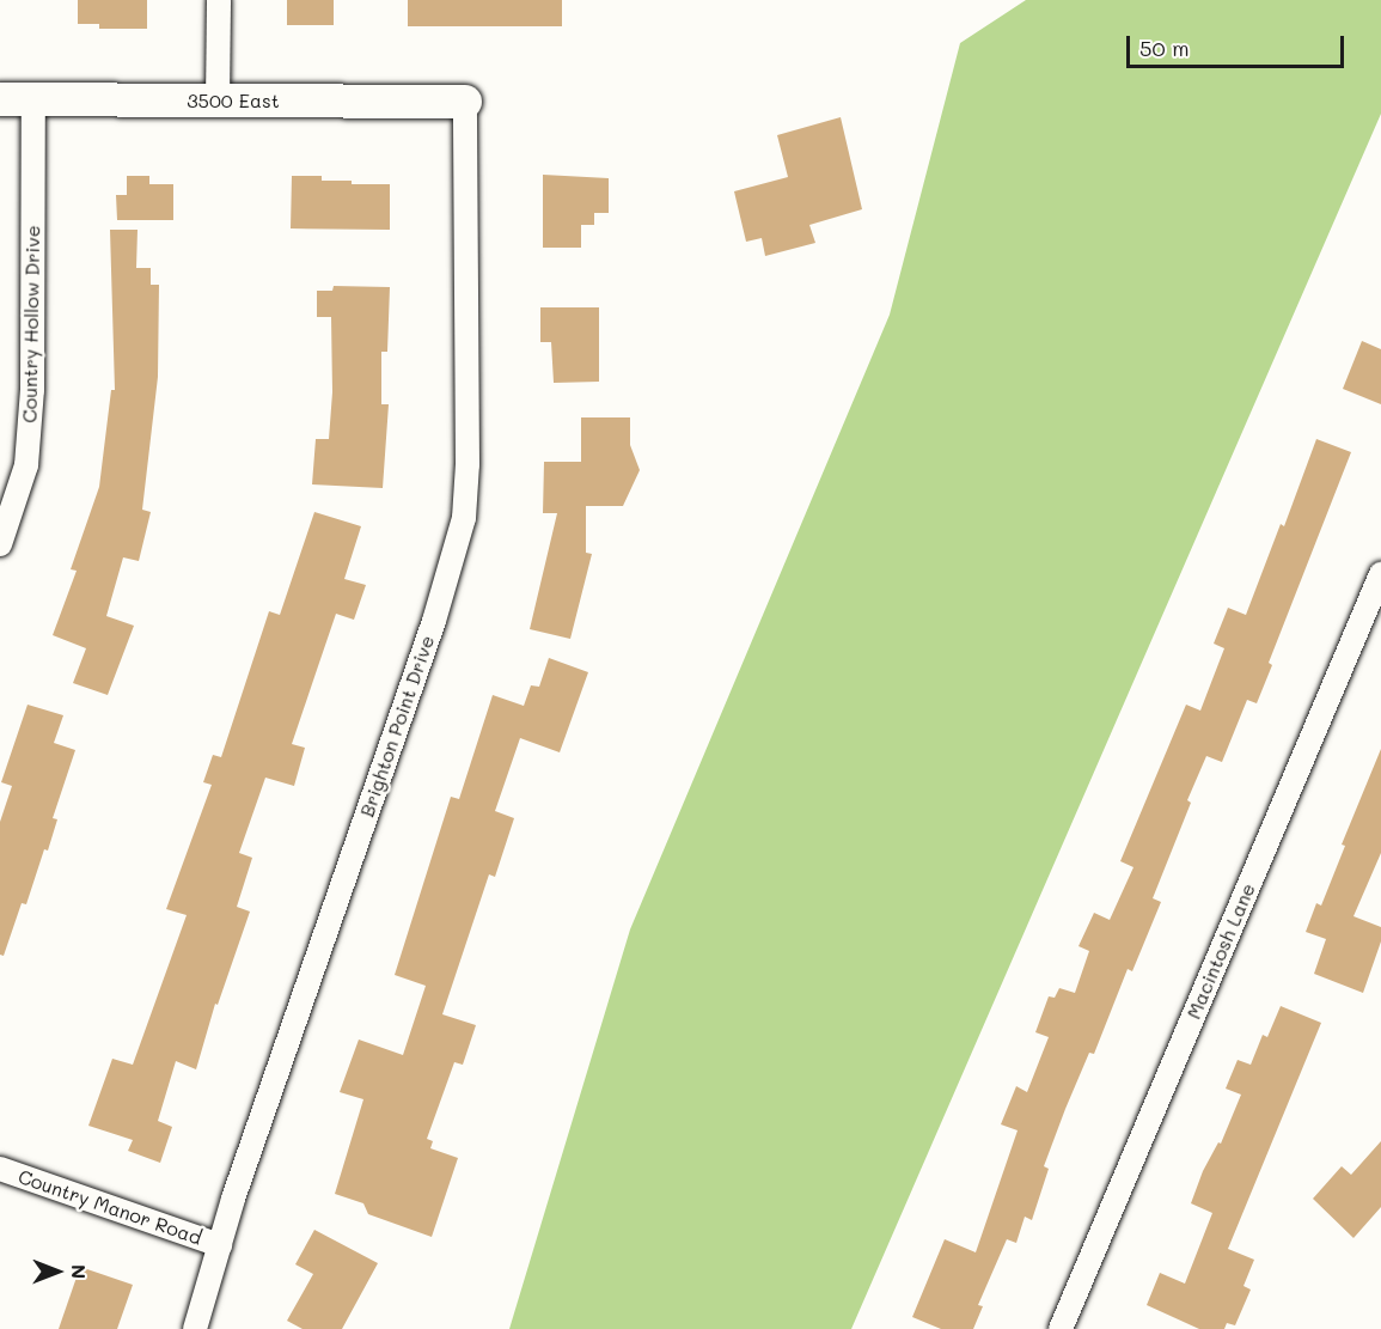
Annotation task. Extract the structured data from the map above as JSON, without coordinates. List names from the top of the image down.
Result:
{
  "streets": {
    "street": [
      "3500 East",
      "Country Hollow Drive",
      "Brighton Point Drive",
      "Macintosh Lane",
      "Country Manor Road"
    ]
  },
  "crossings": [
    ["3500 East", "Country Hollow Drive"],
    ["3500 East", "Brighton Point Drive"],
    ["Brighton Point Drive", "Country Manor Road"]
  ],
  "scale_bar": "50 m",
  "north": "right"
}
